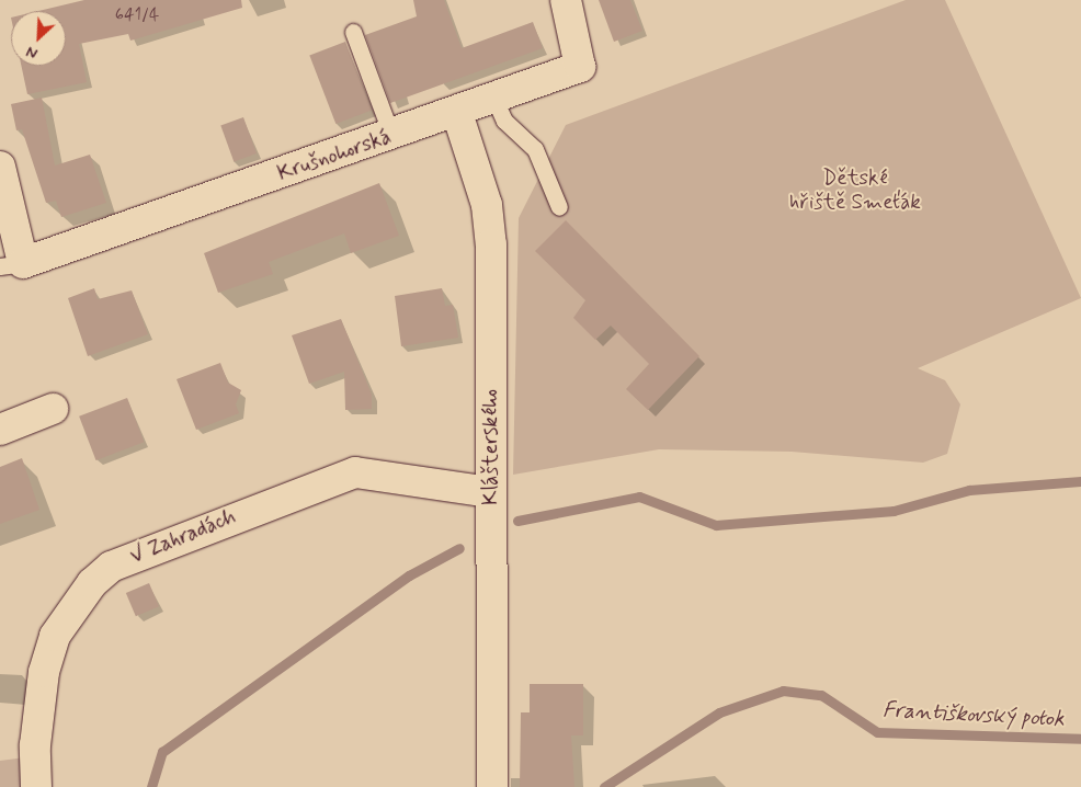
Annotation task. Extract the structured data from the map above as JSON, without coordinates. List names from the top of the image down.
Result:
{
  "streets": {
    "street": ["Krušnohorská", "Klášterského", "V Zahradách"]
  },
  "crossings": [
    ["Krušnohorská", "Klášterského"],
    ["Klášterského", "V Zahradách"]
  ],
  "water": ["Františkovský potok"],
  "parks": ["Dětské hřiště Smeťák"],
  "house_numbers": ["641/4"],
  "north": "bottom left"
}
